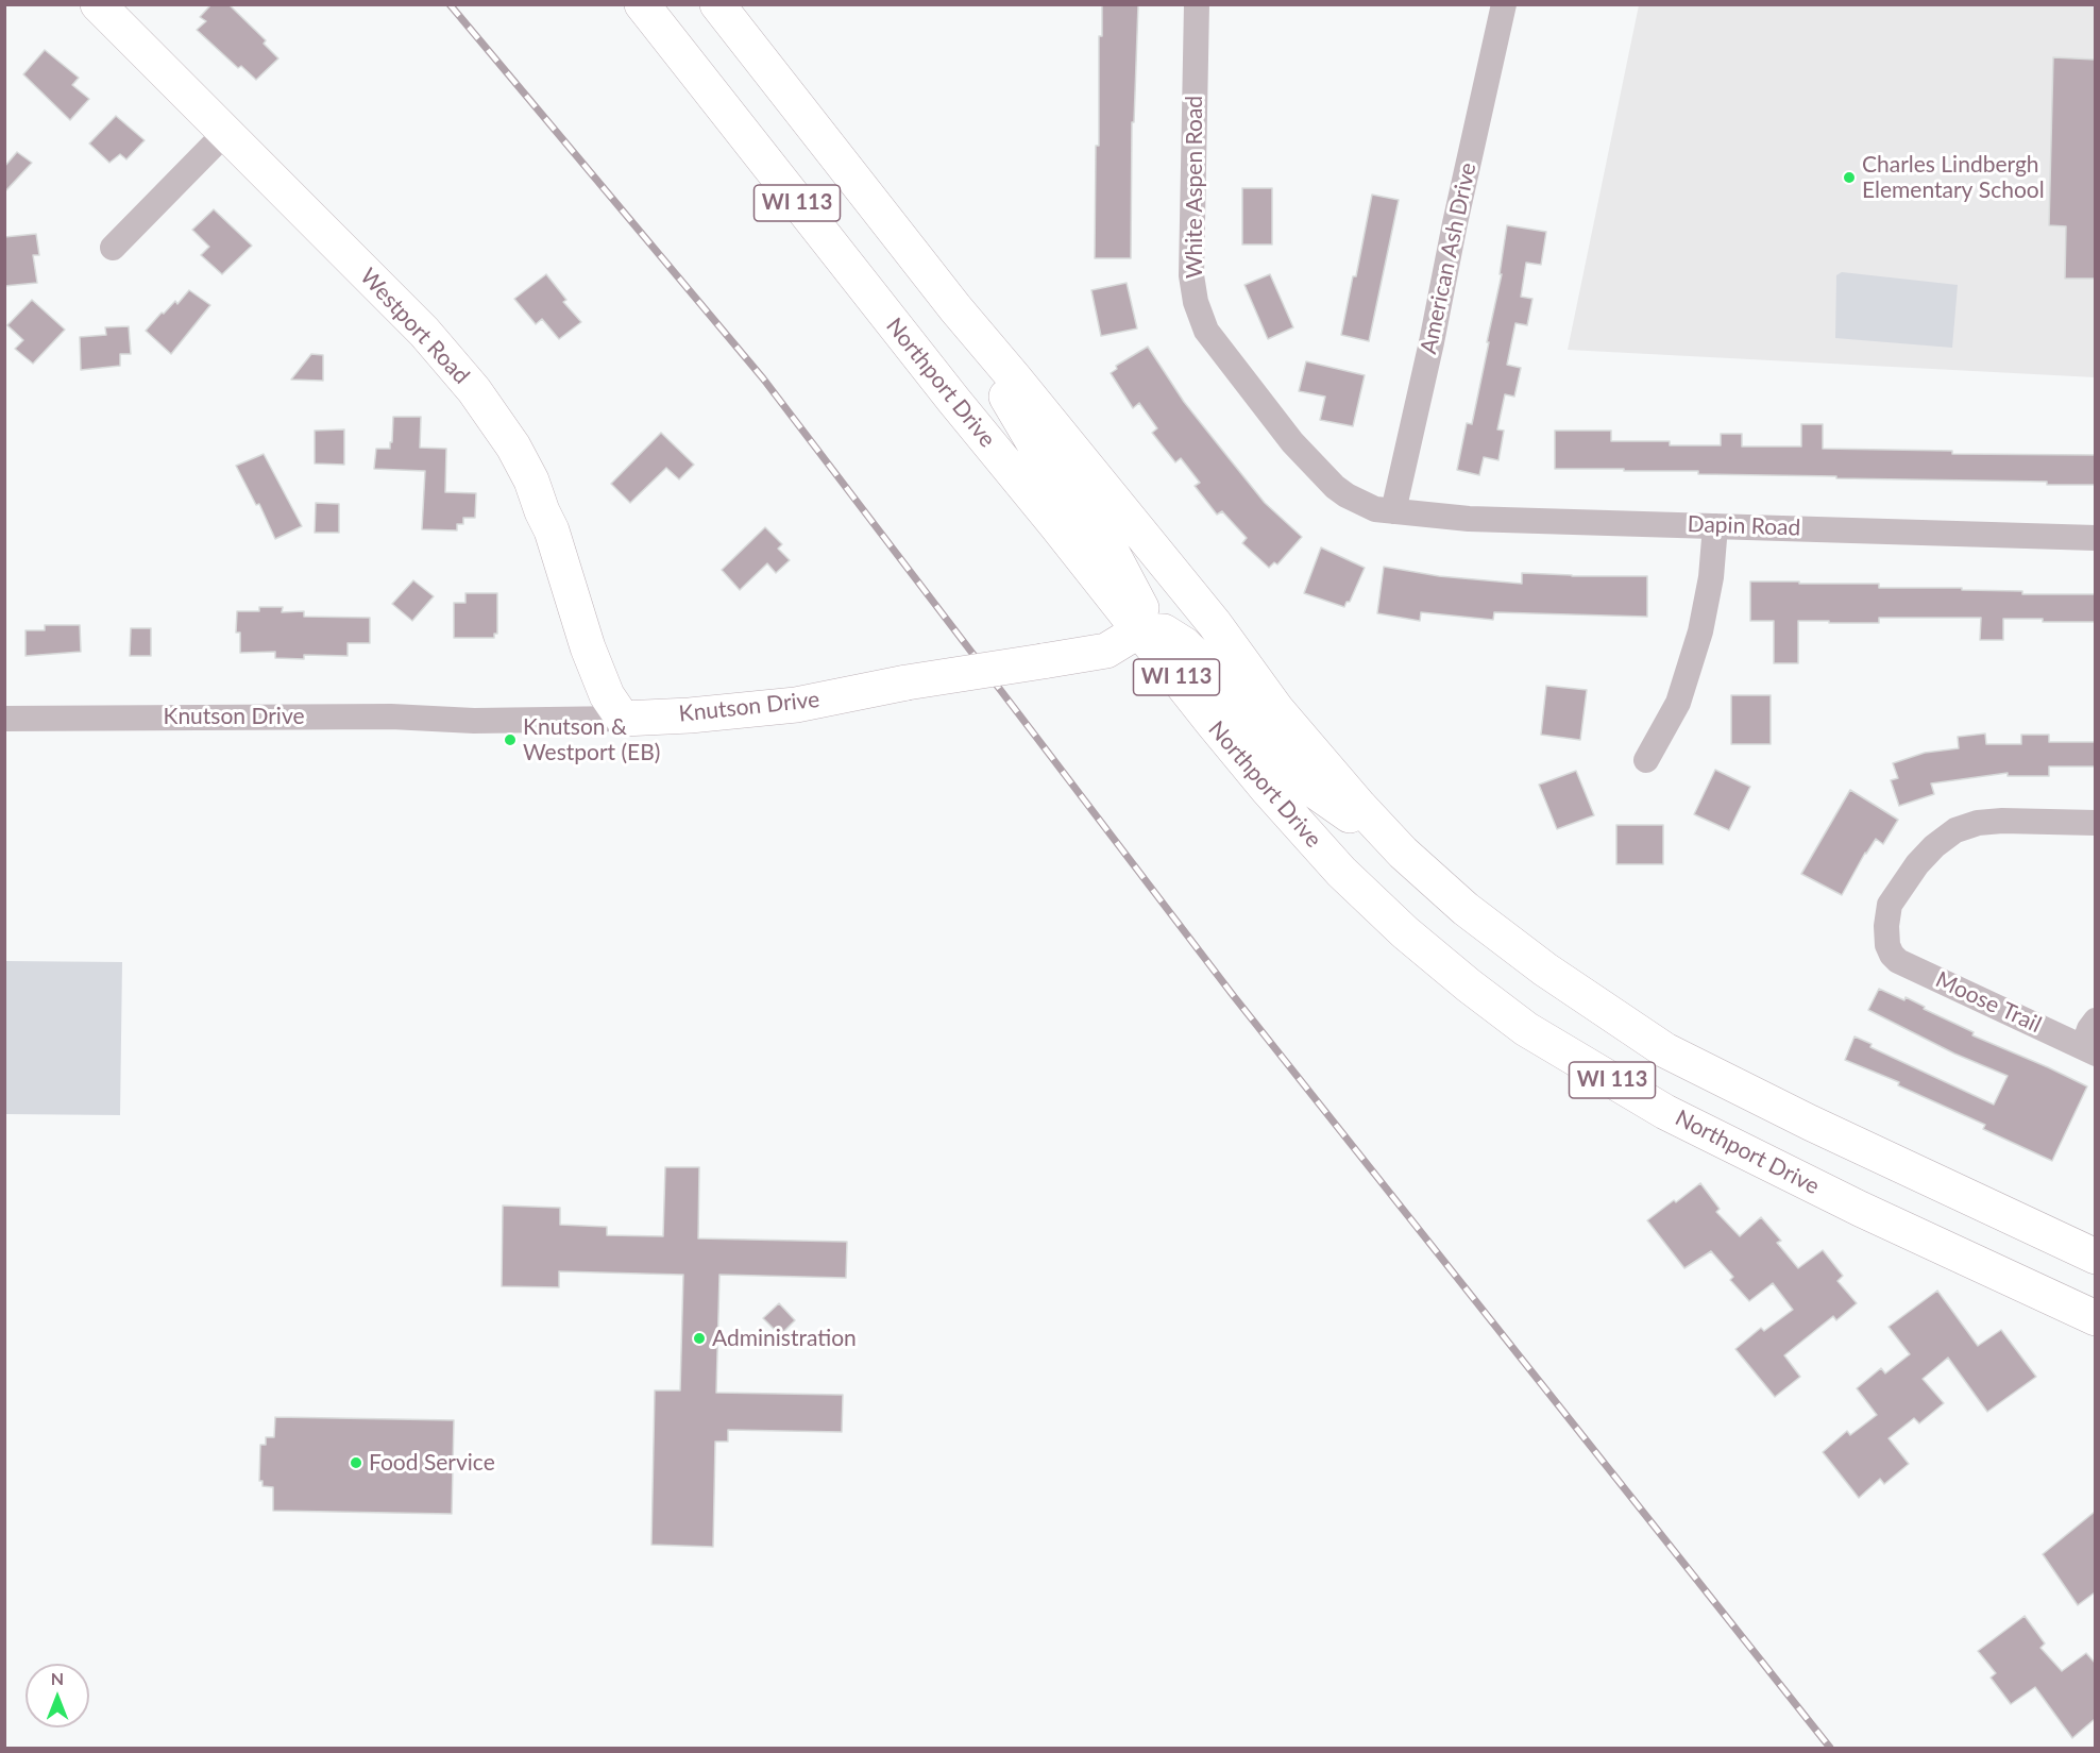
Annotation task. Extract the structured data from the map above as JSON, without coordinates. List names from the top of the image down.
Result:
{
  "streets": {
    "main road": [
      "WI 113",
      "Westport Road",
      "Northport Drive",
      "Knutson Drive"
    ],
    "street": [
      "White Aspen Road",
      "American Ash Drive",
      "Dapin Road",
      "Moose Trail"
    ]
  },
  "crossings": [
    ["White Aspen Road", "American Ash Drive"],
    ["White Aspen Road", "Dapin Road"],
    ["American Ash Drive", "Dapin Road"],
    ["Westport Road", "Knutson Drive"],
    ["Northport Drive", "Knutson Drive"]
  ],
  "places": [
    "Charles Lindbergh Elementary School",
    "Knutson & Westport (EB)",
    "Administration",
    "Food Service"
  ],
  "north": "top"
}
